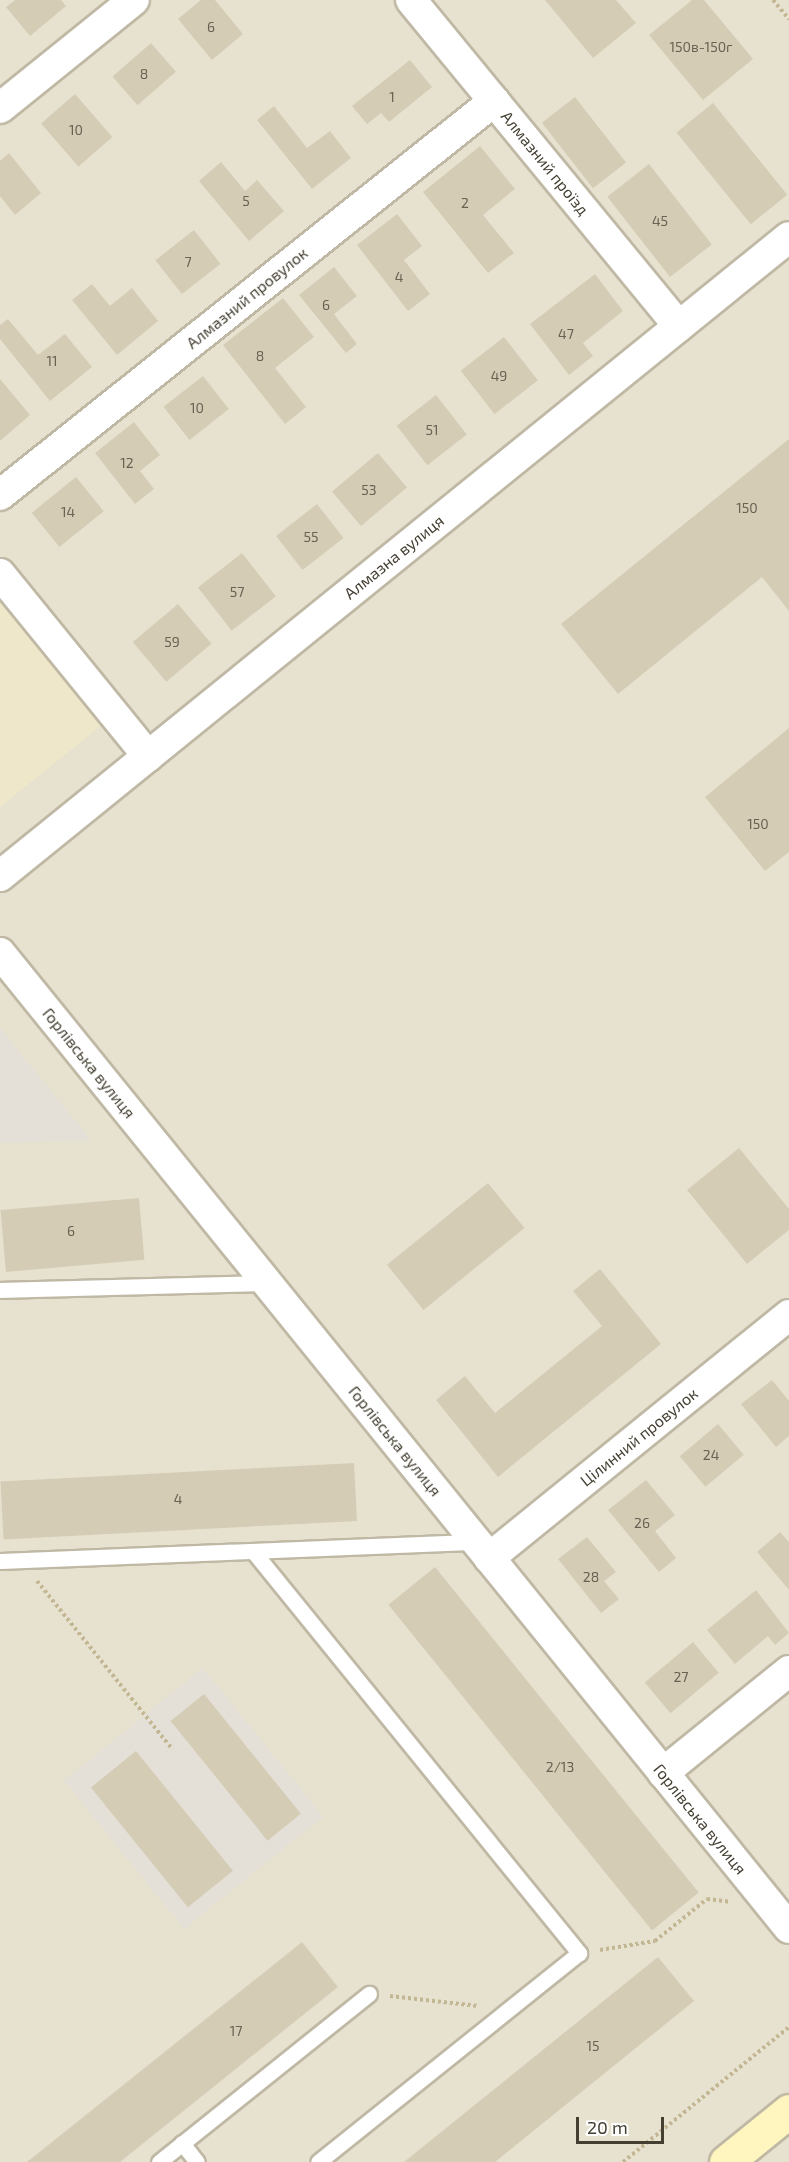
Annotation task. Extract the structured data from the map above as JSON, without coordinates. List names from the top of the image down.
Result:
{
  "streets": {
    "street": [
      "Алмазний проїзд",
      "Алмазний провулок",
      "Алмазна вулиця",
      "Горлівська вулиця",
      "Цілинний провулок"
    ]
  },
  "crossings": [
    ["Алмазний проїзд", "Алмазний провулок"],
    ["Алмазний проїзд", "Алмазна вулиця"],
    ["Горлівська вулиця", "Цілинний провулок"]
  ],
  "house_numbers": [
    "6",
    "150в-150г",
    "8",
    "1",
    "10",
    "5",
    "2",
    "45",
    "7",
    "4",
    "6",
    "47",
    "8",
    "11",
    "49",
    "10",
    "51",
    "12",
    "53",
    "150",
    "14",
    "55",
    "57",
    "59",
    "150",
    "6",
    "24",
    "4",
    "26",
    "28",
    "27",
    "2/13",
    "17",
    "15"
  ],
  "scale_bar": "20 m"
}
